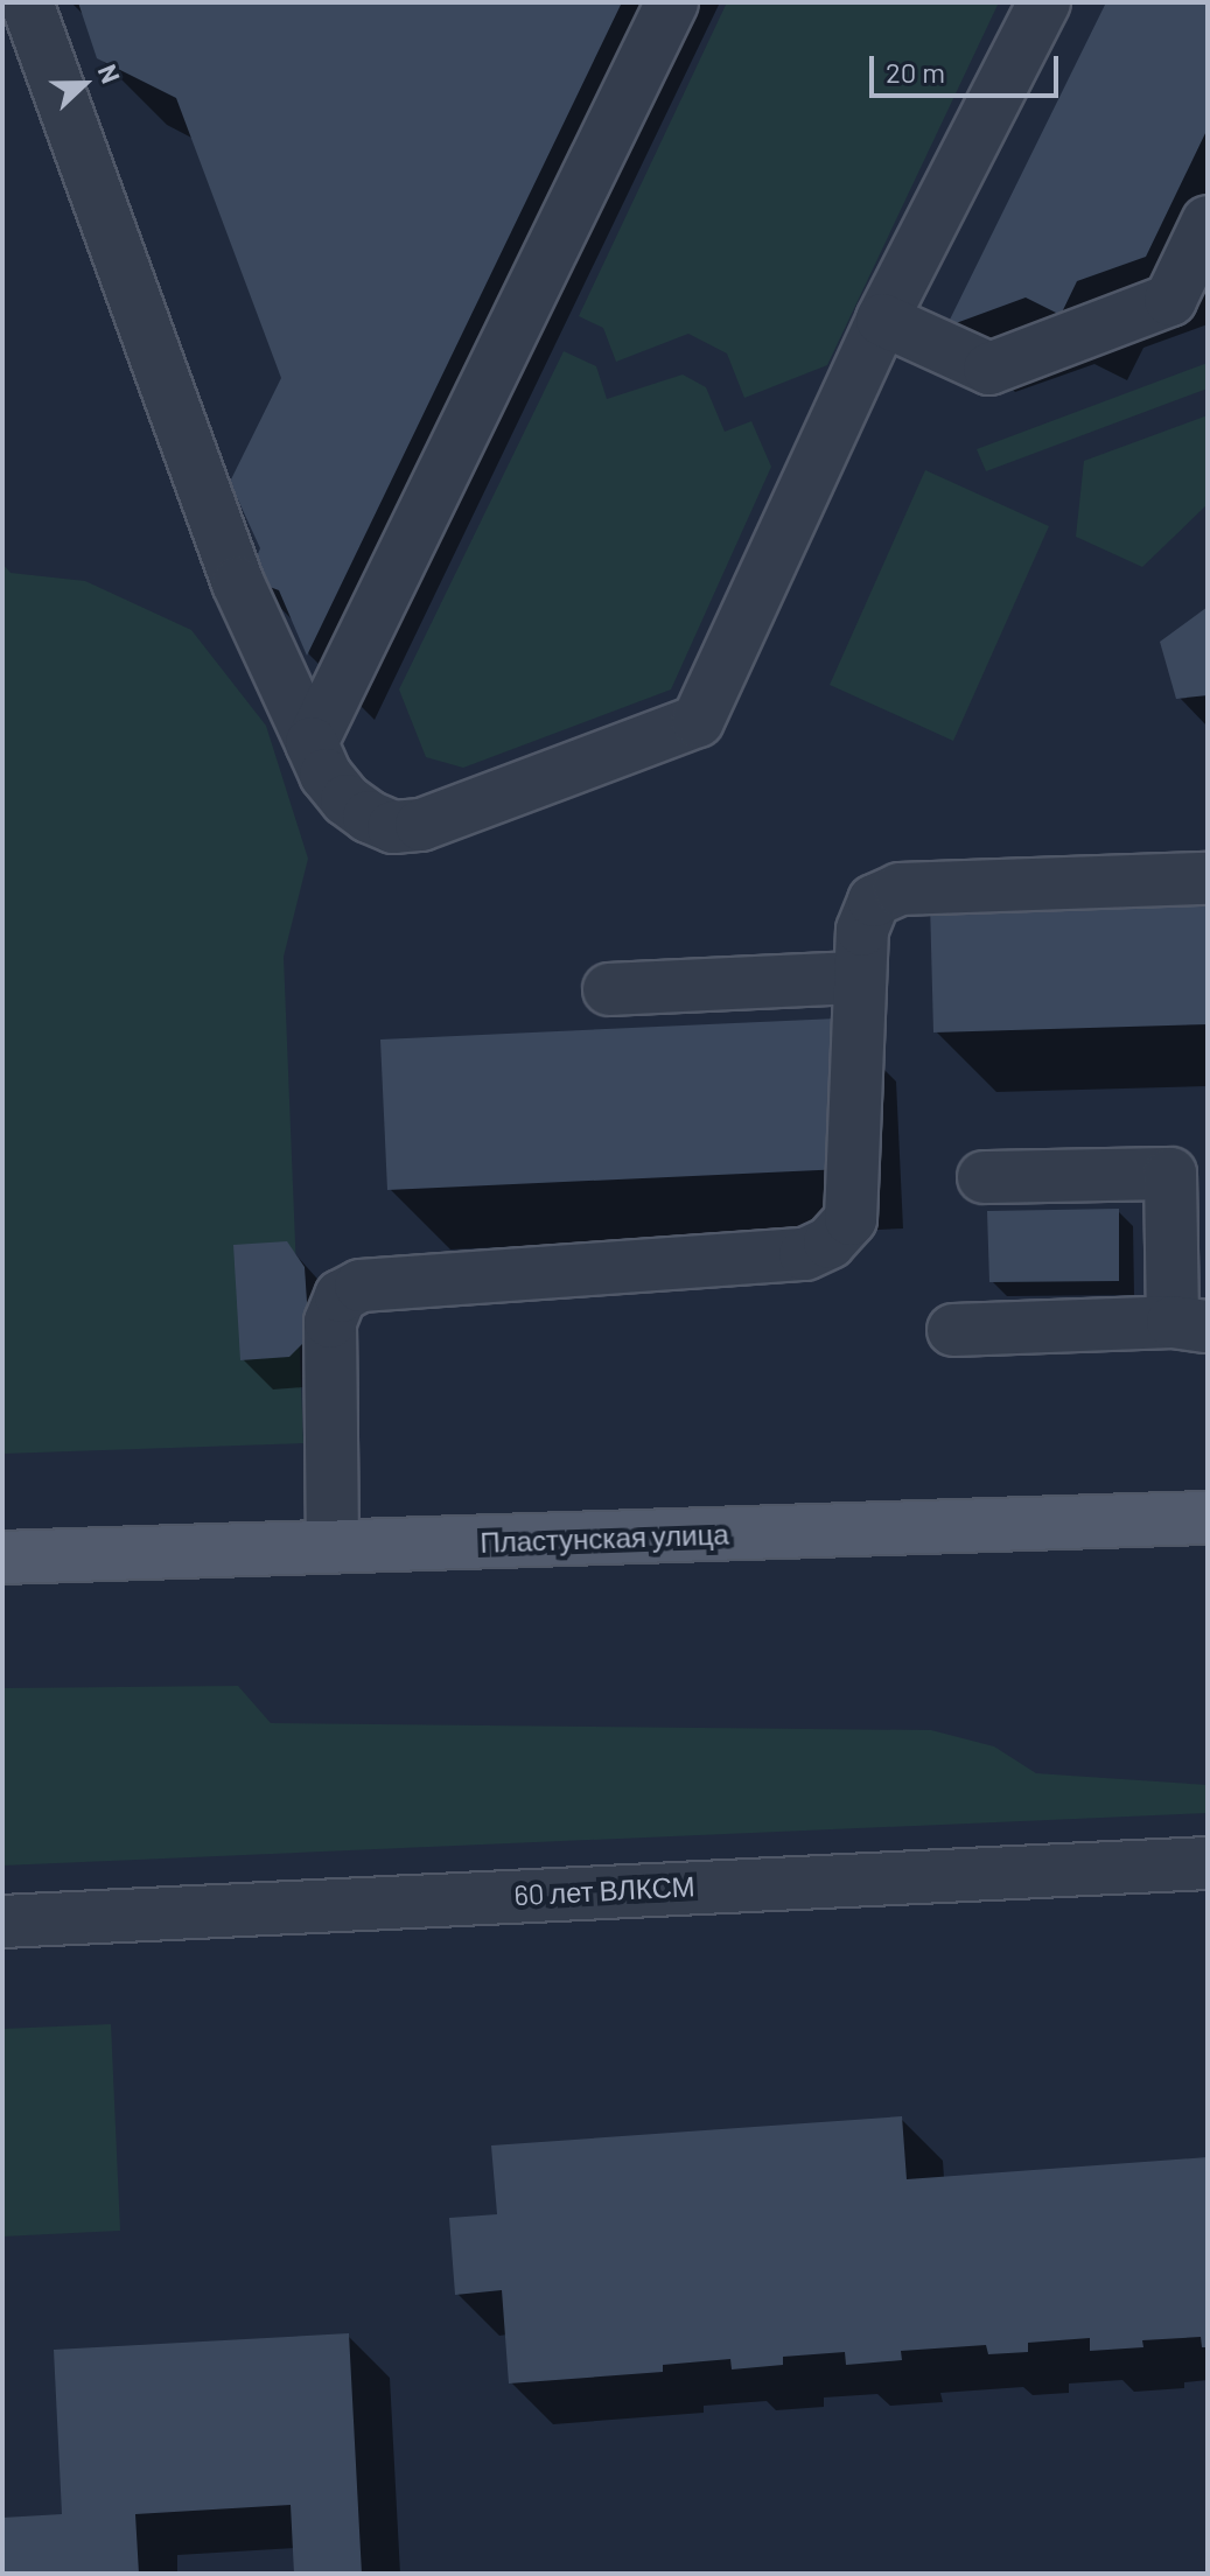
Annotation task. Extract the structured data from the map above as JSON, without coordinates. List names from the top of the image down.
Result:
{
  "streets": {
    "main road": ["Пластунская улица"],
    "street": ["60 лет ВЛКСМ"]
  },
  "scale_bar": "20 m",
  "north": "right"
}
